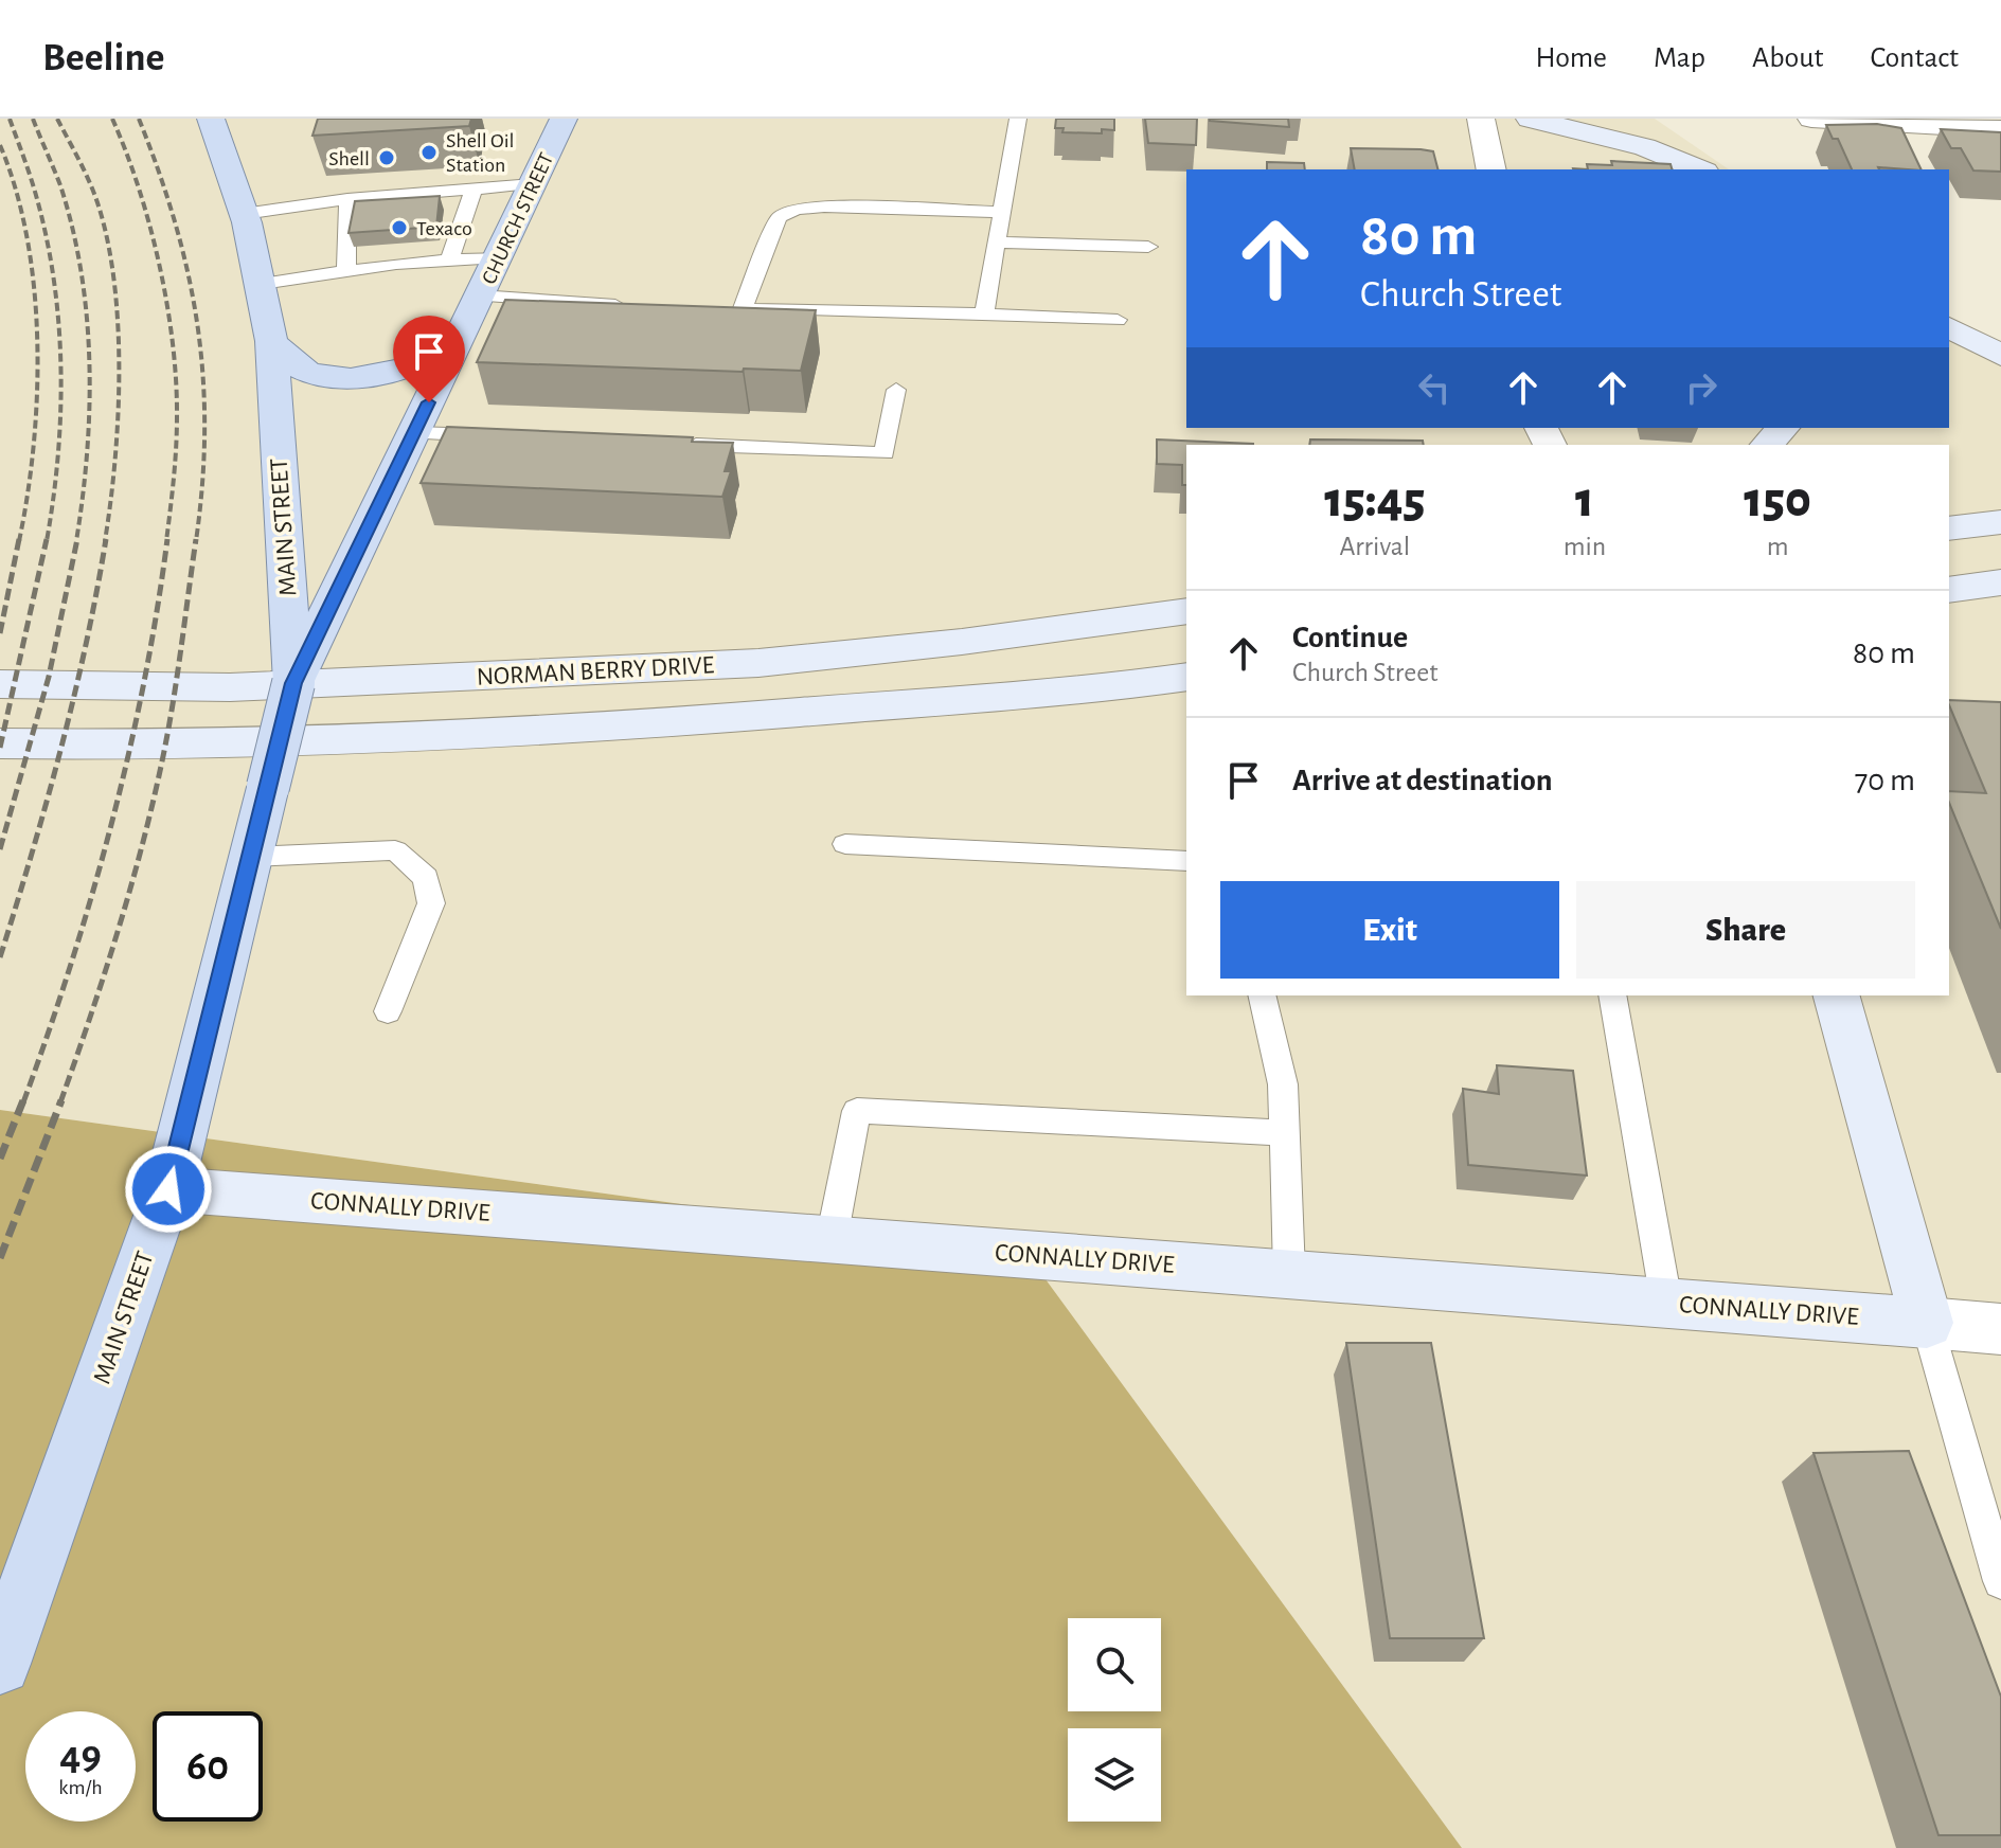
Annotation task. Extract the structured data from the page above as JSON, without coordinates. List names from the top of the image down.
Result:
{
  "streets": {
    "main road": [
      "CHURCH STREET",
      "MAIN STREET",
      "NORMAN BERRY DRIVE",
      "CONNALLY DRIVE"
    ]
  },
  "crossings": [
    ["CHURCH STREET", "MAIN STREET"],
    ["MAIN STREET", "CONNALLY DRIVE"]
  ],
  "places": ["Shell Oil Station", "Shell", "Texaco"],
  "page": {
    "header": "Beeline",
    "nav": [
      "Home",
      "Map",
      "About",
      "Contact"
    ],
    "turn": ["80 m", "Church Street"],
    "eta": [
      "15:45",
      "Arrival",
      "1",
      "min",
      "150",
      "m"
    ],
    "list": [
      {
        "name": "Continue",
        "note": "Church Street",
        "value": "80 m"
      },
      {
        "name": "Arrive at destination",
        "value": "70 m"
      }
    ],
    "buttons": ["Exit", "Share"],
    "speed": "49 km/h",
    "limit": "60"
  }
}
